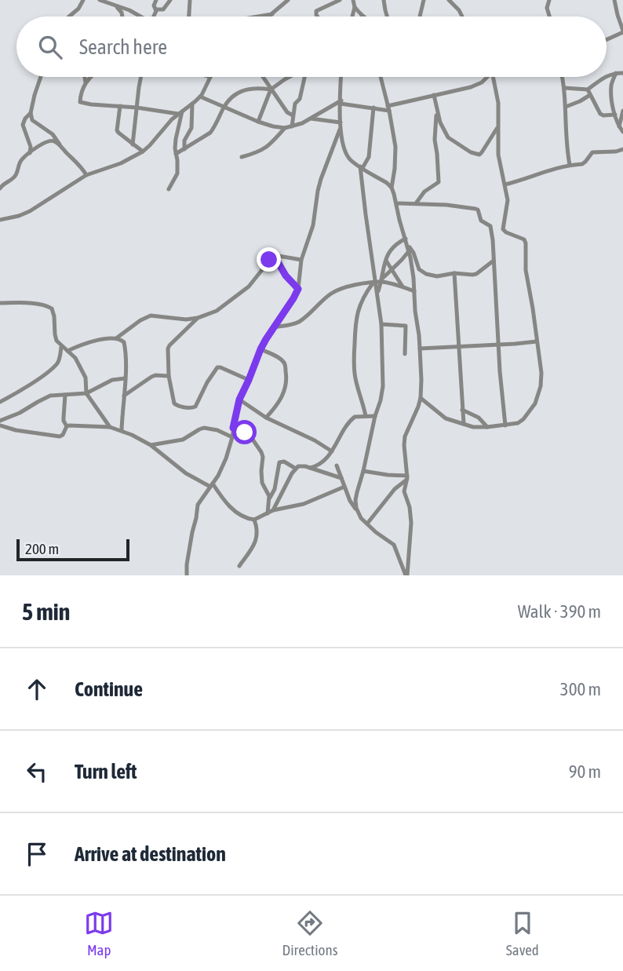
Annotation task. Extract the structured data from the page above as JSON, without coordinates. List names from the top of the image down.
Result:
{
  "scale_bar": "200 m",
  "page": {
    "search": "Search here",
    "scale": "200 m",
    "heading": ["5 min", "Walk · 390 m"],
    "list": [
      ["Continue", "300 m"],
      ["Turn left", "90 m"],
      "Arrive at destination"
    ],
    "nav": ["Map", "Directions", "Saved"]
  }
}
